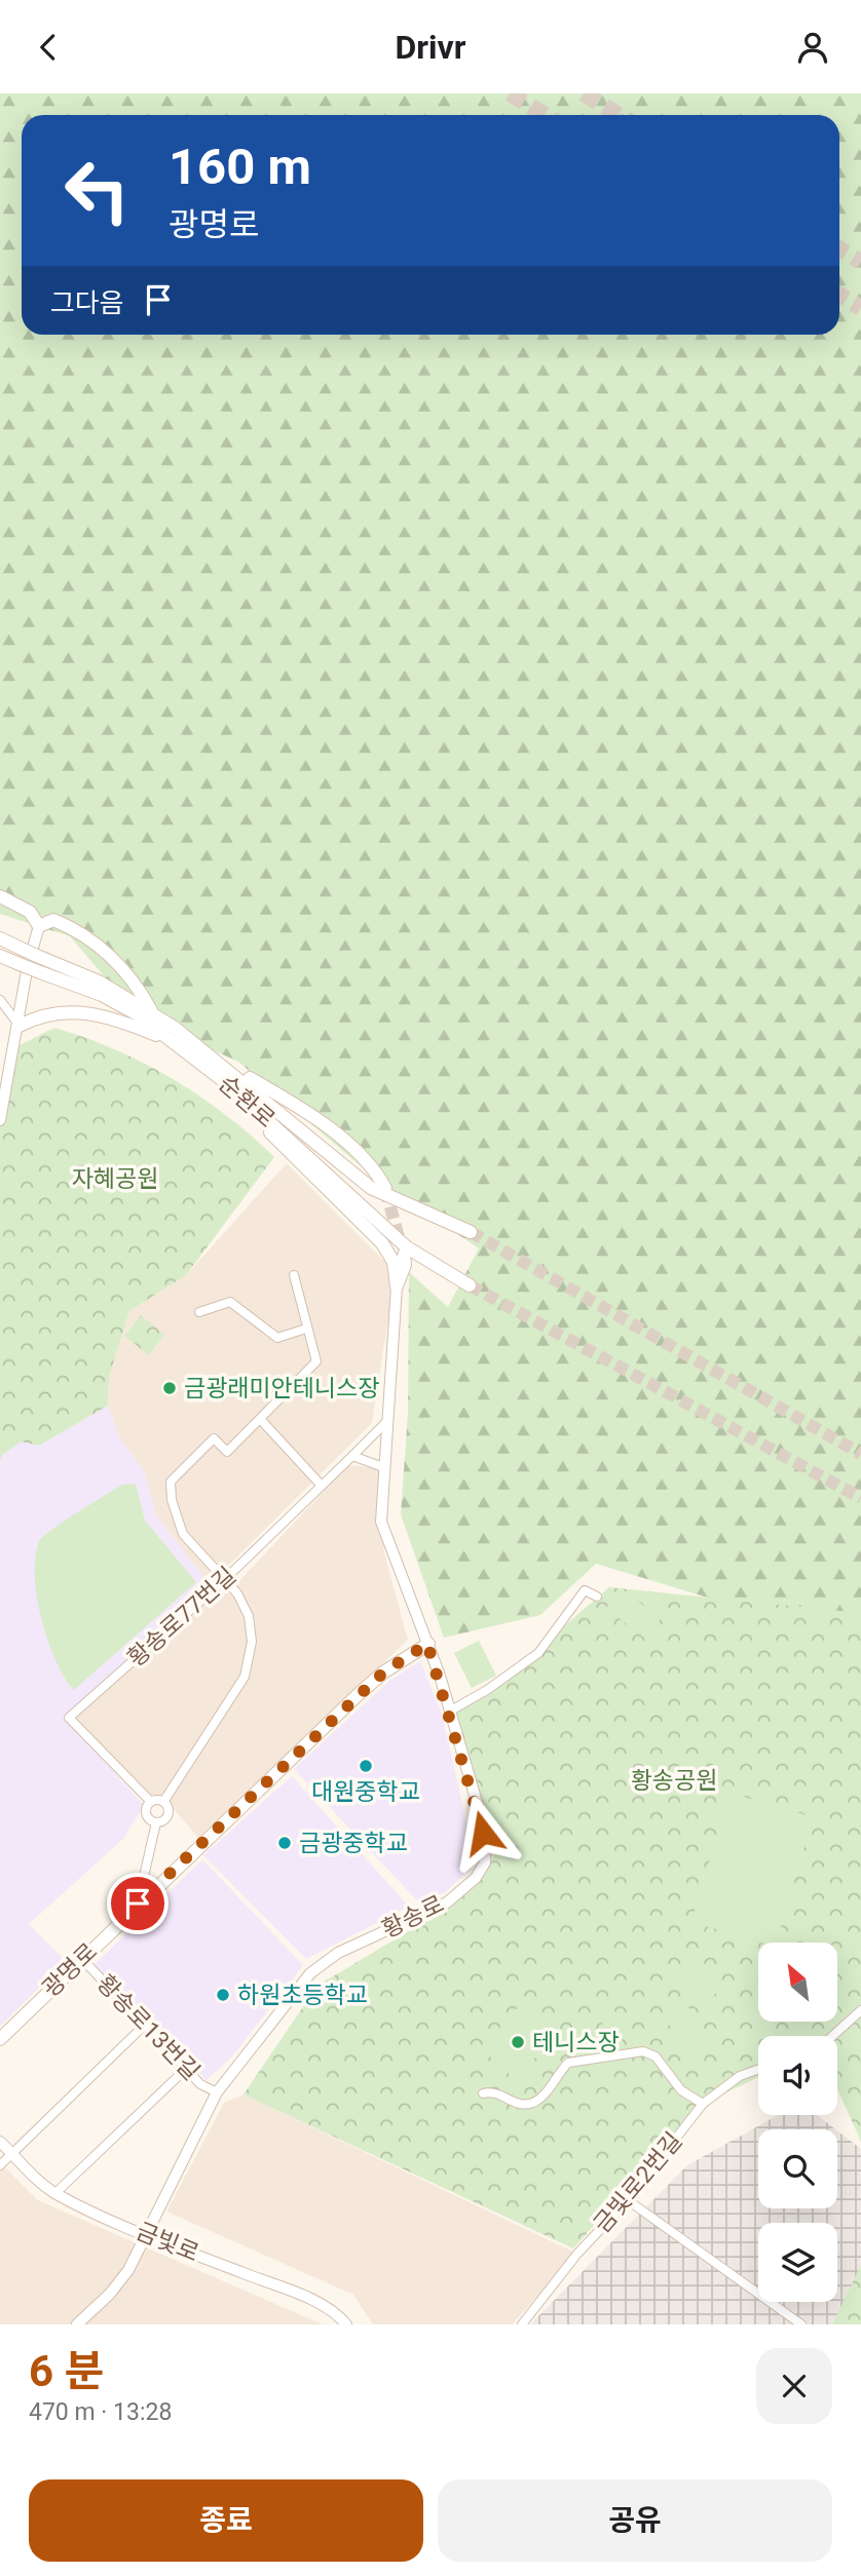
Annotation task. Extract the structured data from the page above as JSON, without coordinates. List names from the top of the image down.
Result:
{
  "streets": {
    "main road": ["순환로", "광명로"],
    "street": [
      "황송로77번길",
      "황송로",
      "황송로13번길",
      "금빛로2번길",
      "금빛로"
    ]
  },
  "crossings": [
    ["황송로77번길", "황송로"],
    ["황송로", "광명로"],
    ["황송로", "황송로13번길"],
    ["황송로", "금빛로"],
    ["광명로", "황송로13번길"]
  ],
  "parks": ["자혜공원", "황송공원"],
  "places": [
    "금광래미안테니스장",
    "대원중학교",
    "금광중학교",
    "하원초등학교",
    "테니스장"
  ],
  "north": "top left",
  "page": {
    "header": "Drivr",
    "turn": ["160 m", "광명로"],
    "then": "그다음",
    "heading": ["6 분", "470 m · 13:28"],
    "buttons": ["종료", "공유"]
  }
}
